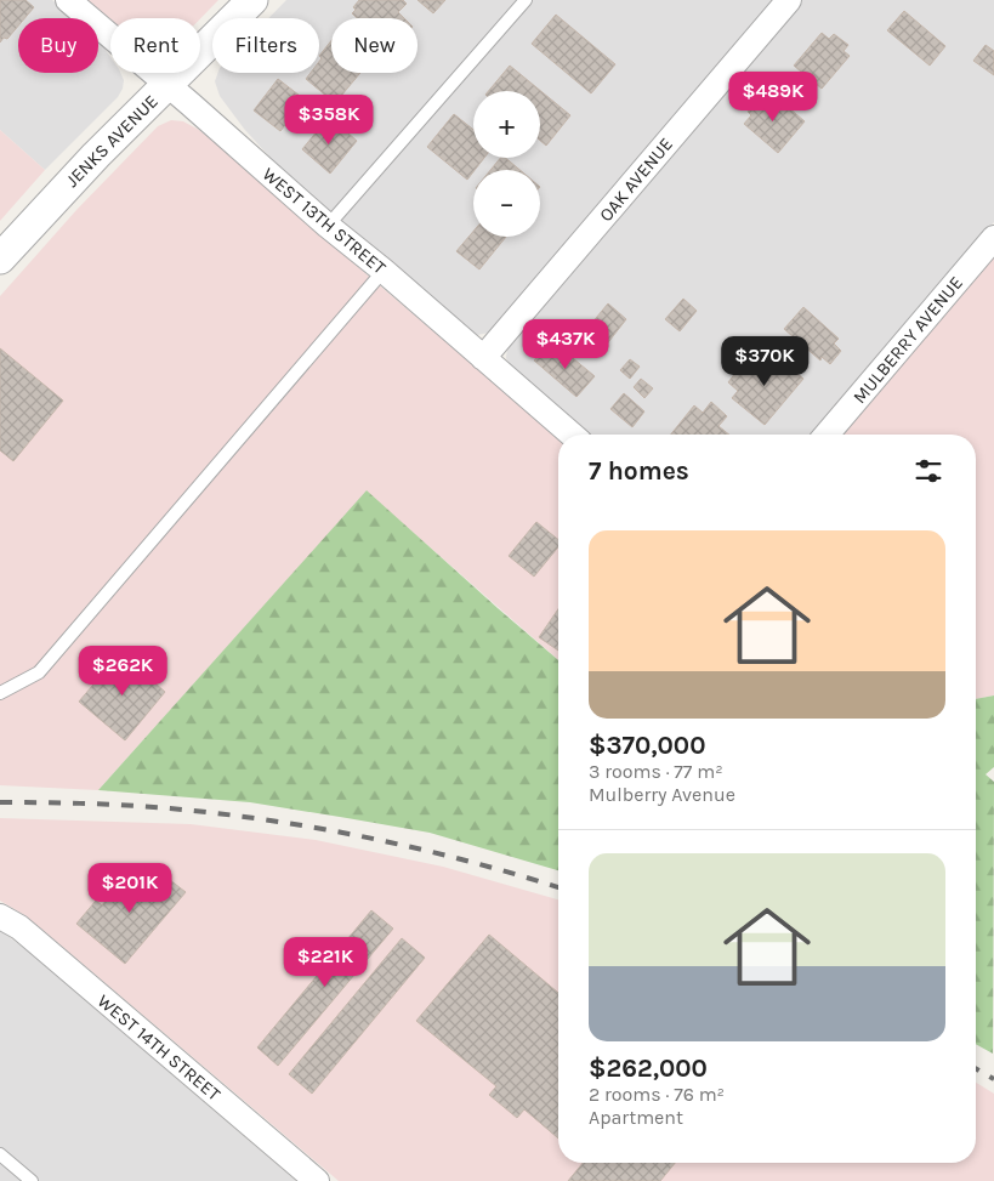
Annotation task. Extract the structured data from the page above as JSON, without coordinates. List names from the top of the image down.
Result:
{
  "streets": {
    "street": [
      "JENKS AVENUE",
      "OAK AVENUE",
      "WEST 13TH STREET",
      "MULBERRY AVENUE",
      "WEST 14TH STREET"
    ]
  },
  "crossings": [
    ["JENKS AVENUE", "WEST 13TH STREET"],
    ["OAK AVENUE", "WEST 13TH STREET"]
  ],
  "page": {
    "chip": [
      "Buy",
      "Rent",
      "Filters",
      "New"
    ],
    "price": [
      "$489K",
      "$358K",
      "$437K",
      "$370K",
      "$262K",
      "$201K",
      "$221K"
    ],
    "map_buttons": ["+", "−"],
    "heading": "7 homes",
    "list": [
      {
        "name": "$370,000",
        "note": "3 rooms · 77 m² · Mulberry Avenue"
      },
      {
        "name": "$262,000",
        "note": "2 rooms · 76 m² · Apartment"
      }
    ]
  }
}
